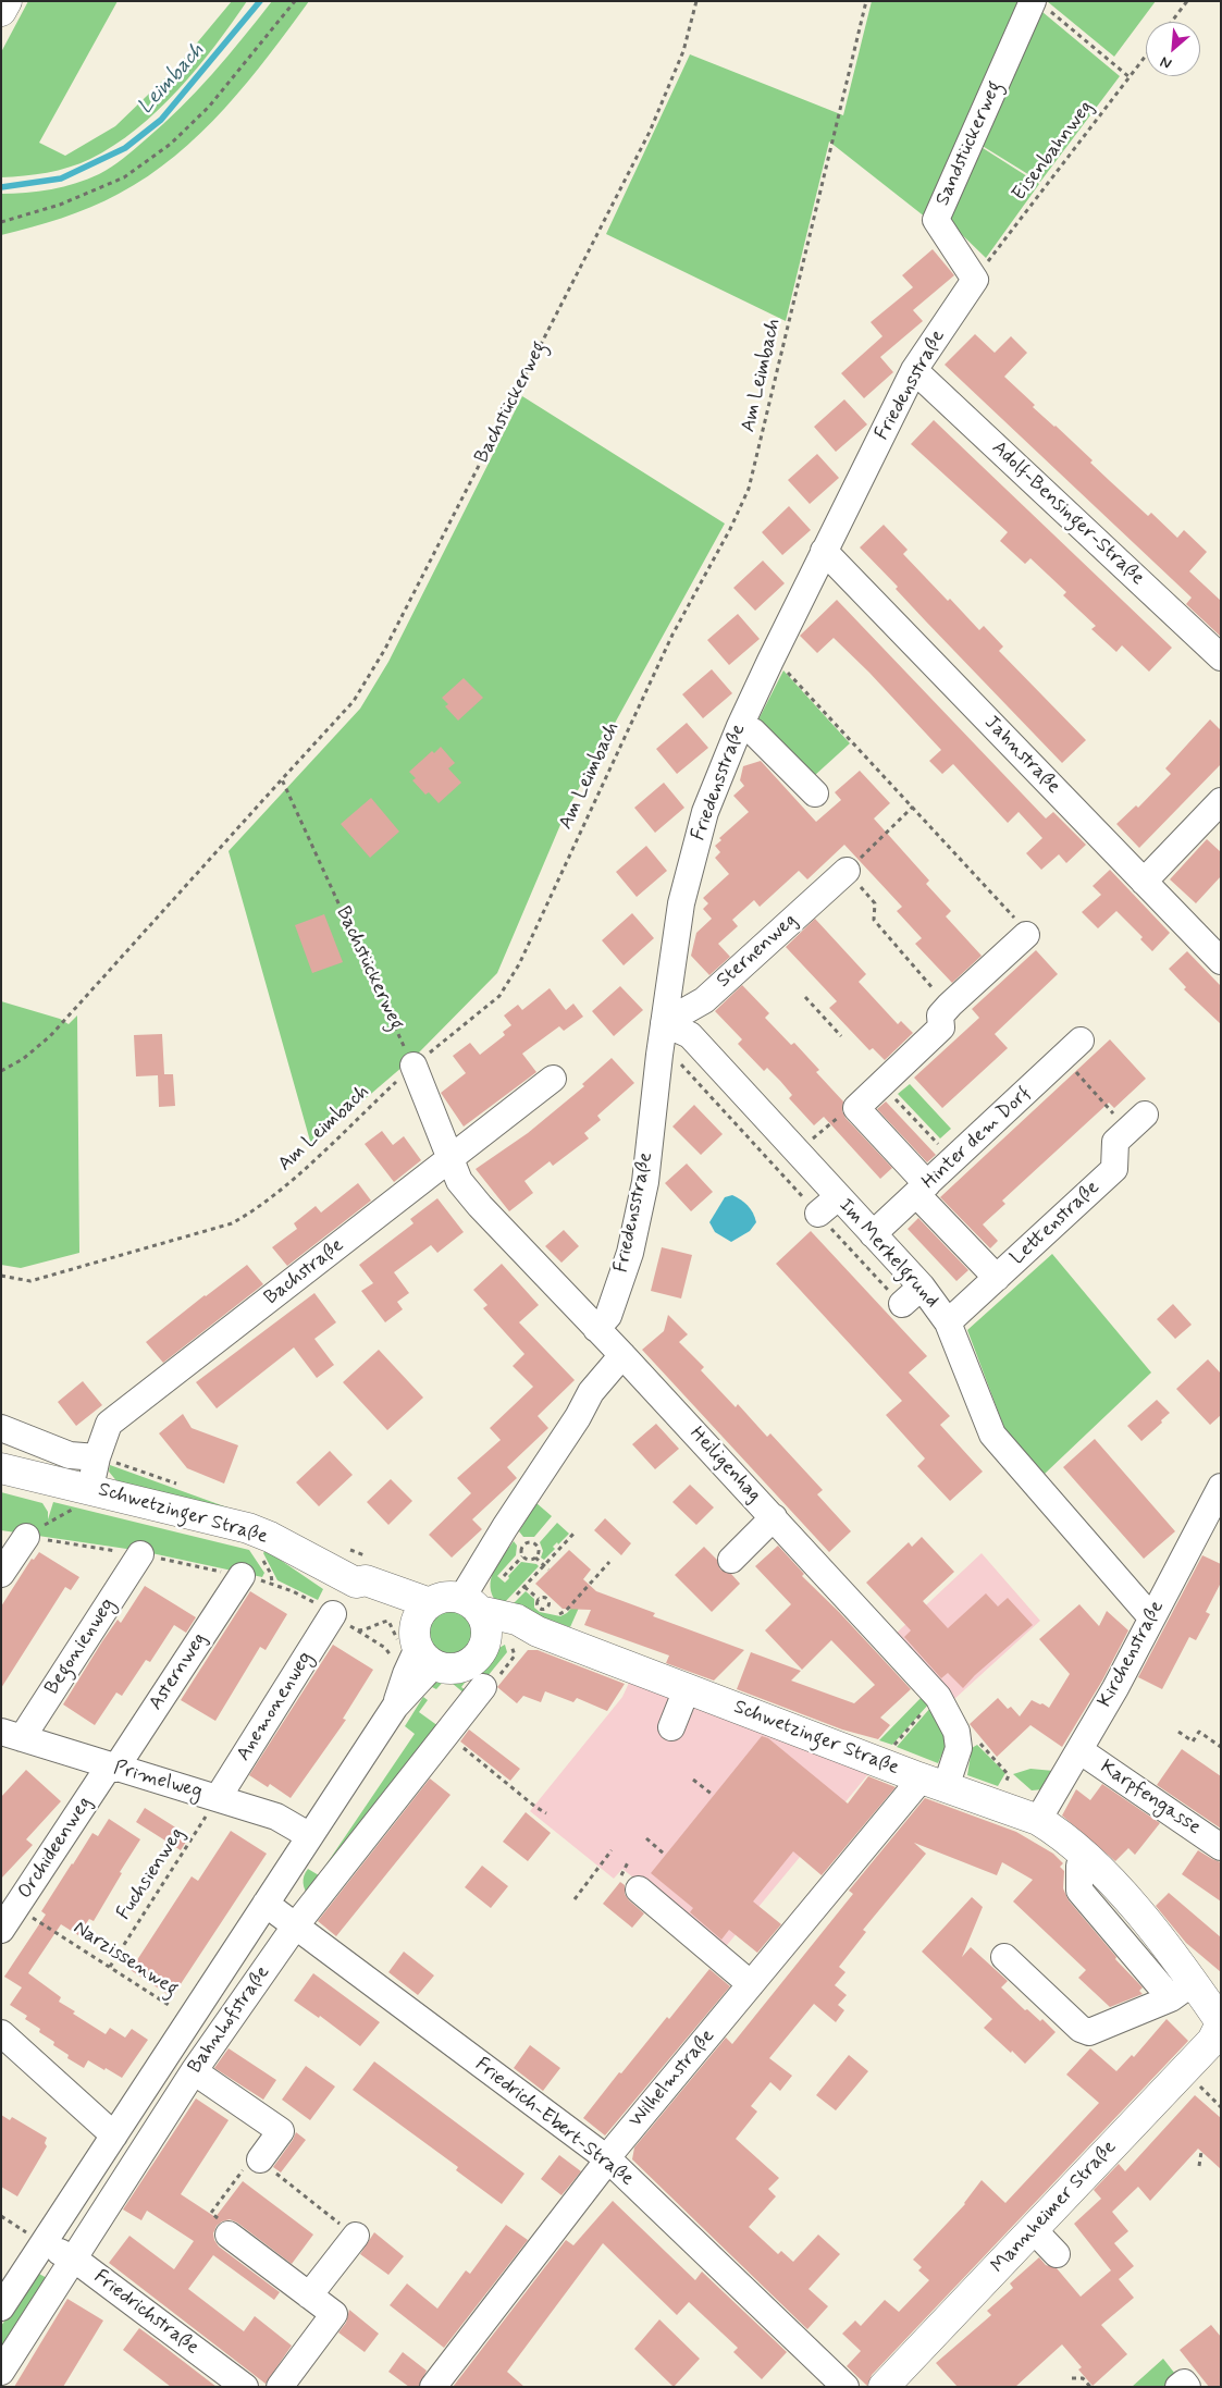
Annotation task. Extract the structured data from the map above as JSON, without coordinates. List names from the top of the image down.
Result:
{
  "streets": {
    "main road": ["Schwetzinger Straße", "Mannheimer Straße"],
    "street": [
      "Sandstückerweg",
      "Friedensstraße",
      "Adolf-Bensinger-Straße",
      "Jahnstraße",
      "Sternenweg",
      "Hinter dem Dorf",
      "Lettenstraße",
      "Im Merkelgrund",
      "Bachstraße",
      "Heiligenhag",
      "Begonienweg",
      "Kirchenstraße",
      "Asternweg",
      "Anemonenweg",
      "Primelweg",
      "Karpfengasse",
      "Orchideenweg",
      "Bahnhofstraße",
      "Wilhelmstraße",
      "Friedrich-Ebert-Straße",
      "Friedrichstraße"
    ],
    "path": [
      "Eisenbahnweg",
      "Am Leimbach",
      "Bachstückerweg",
      "Fuchsienweg",
      "Narzissenweg"
    ]
  },
  "crossings": [
    ["Sandstückerweg", "Eisenbahnweg"],
    ["Sandstückerweg", "Friedensstraße"],
    ["Eisenbahnweg", "Friedensstraße"],
    ["Am Leimbach", "Bachstückerweg"],
    ["Friedensstraße", "Adolf-Bensinger-Straße"],
    ["Friedensstraße", "Jahnstraße"],
    ["Friedensstraße", "Sternenweg"],
    ["Friedensstraße", "Im Merkelgrund"],
    ["Friedensstraße", "Heiligenhag"],
    ["Sternenweg", "Im Merkelgrund"],
    ["Hinter dem Dorf", "Im Merkelgrund"],
    ["Lettenstraße", "Im Merkelgrund"],
    ["Im Merkelgrund", "Kirchenstraße"],
    ["Bachstraße", "Heiligenhag"],
    ["Bachstraße", "Schwetzinger Straße"],
    ["Schwetzinger Straße", "Kirchenstraße"],
    ["Schwetzinger Straße", "Bahnhofstraße"],
    ["Schwetzinger Straße", "Wilhelmstraße"],
    ["Schwetzinger Straße", "Mannheimer Straße"],
    ["Begonienweg", "Primelweg"],
    ["Kirchenstraße", "Karpfengasse"],
    ["Asternweg", "Primelweg"],
    ["Asternweg", "Orchideenweg"],
    ["Anemonenweg", "Primelweg"],
    ["Anemonenweg", "Fuchsienweg"],
    ["Primelweg", "Orchideenweg"],
    ["Primelweg", "Fuchsienweg"],
    ["Primelweg", "Bahnhofstraße"],
    ["Orchideenweg", "Narzissenweg"],
    ["Fuchsienweg", "Narzissenweg"],
    ["Narzissenweg", "Bahnhofstraße"],
    ["Bahnhofstraße", "Friedrich-Ebert-Straße"],
    ["Bahnhofstraße", "Friedrichstraße"],
    ["Wilhelmstraße", "Friedrich-Ebert-Straße"]
  ],
  "water": ["Leimbach"],
  "north": "bottom left"
}
